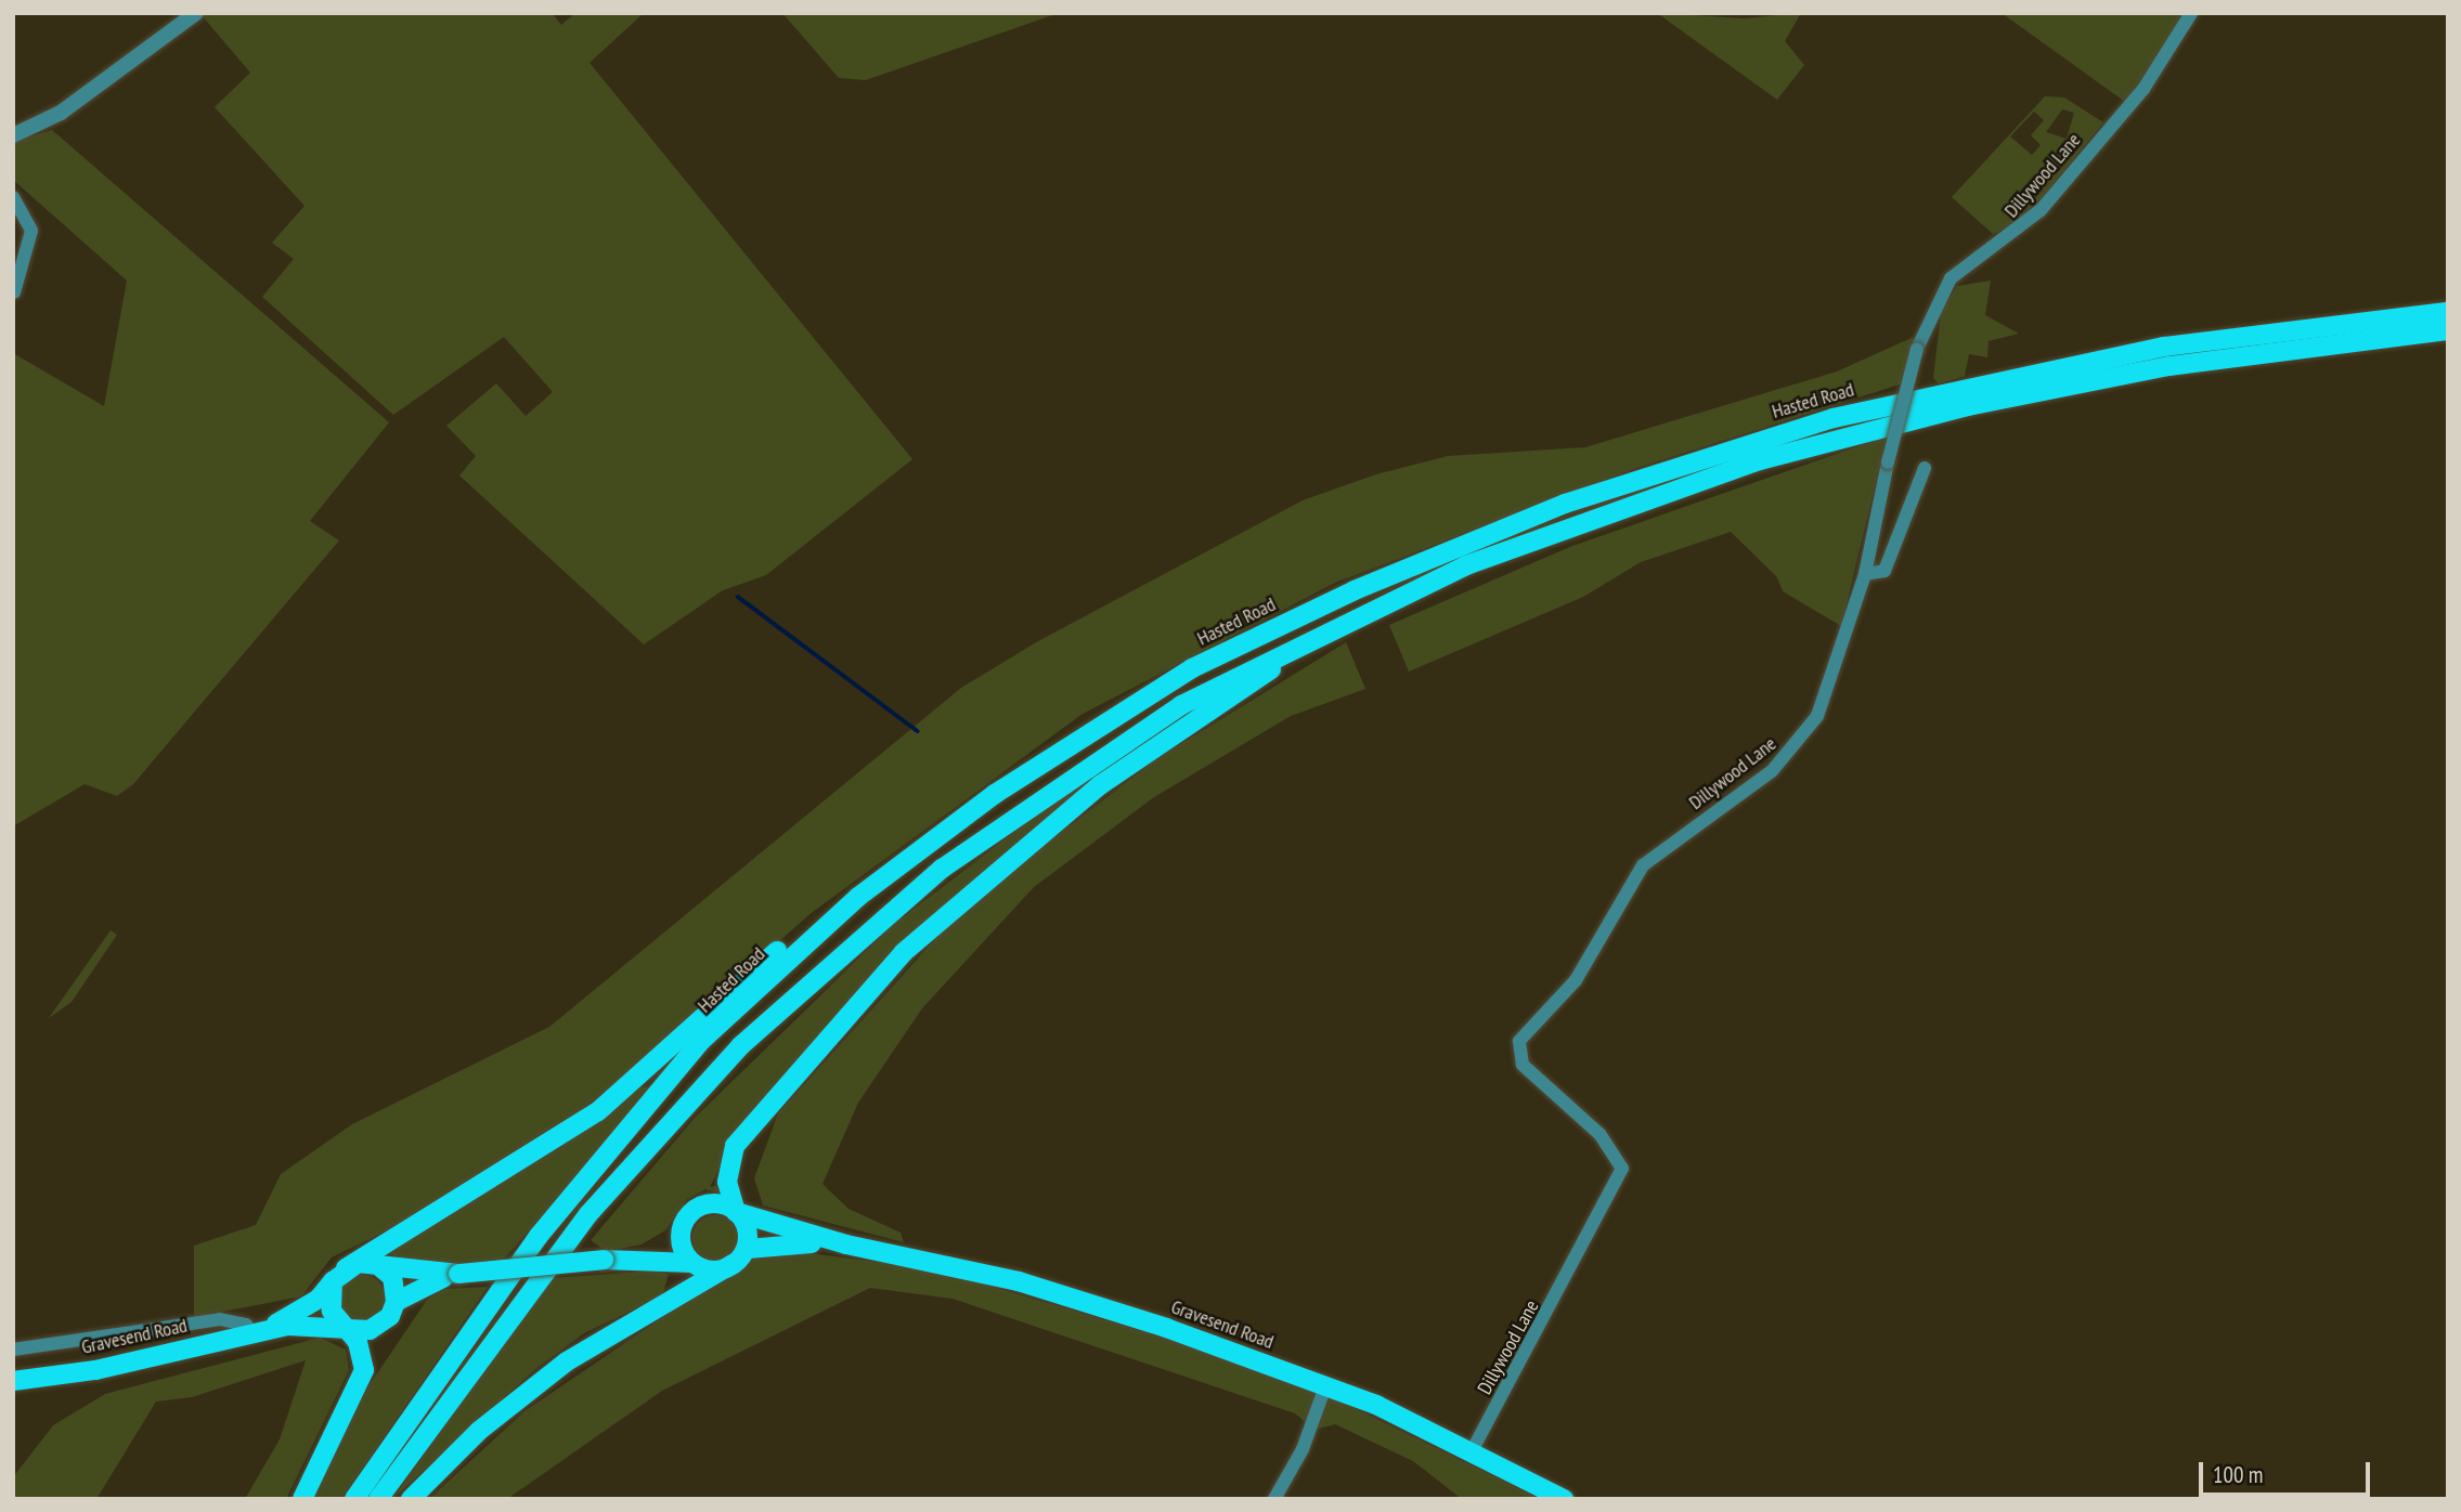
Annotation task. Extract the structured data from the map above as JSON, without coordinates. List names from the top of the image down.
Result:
{
  "streets": {
    "main road": ["Hasted Road", "Gravesend Road"],
    "street": ["Dillywood Lane"]
  },
  "crossings": [
    ["Dillywood Lane", "Gravesend Road"],
    ["Hasted Road", "Gravesend Road"]
  ],
  "scale_bar": "100 m"
}
